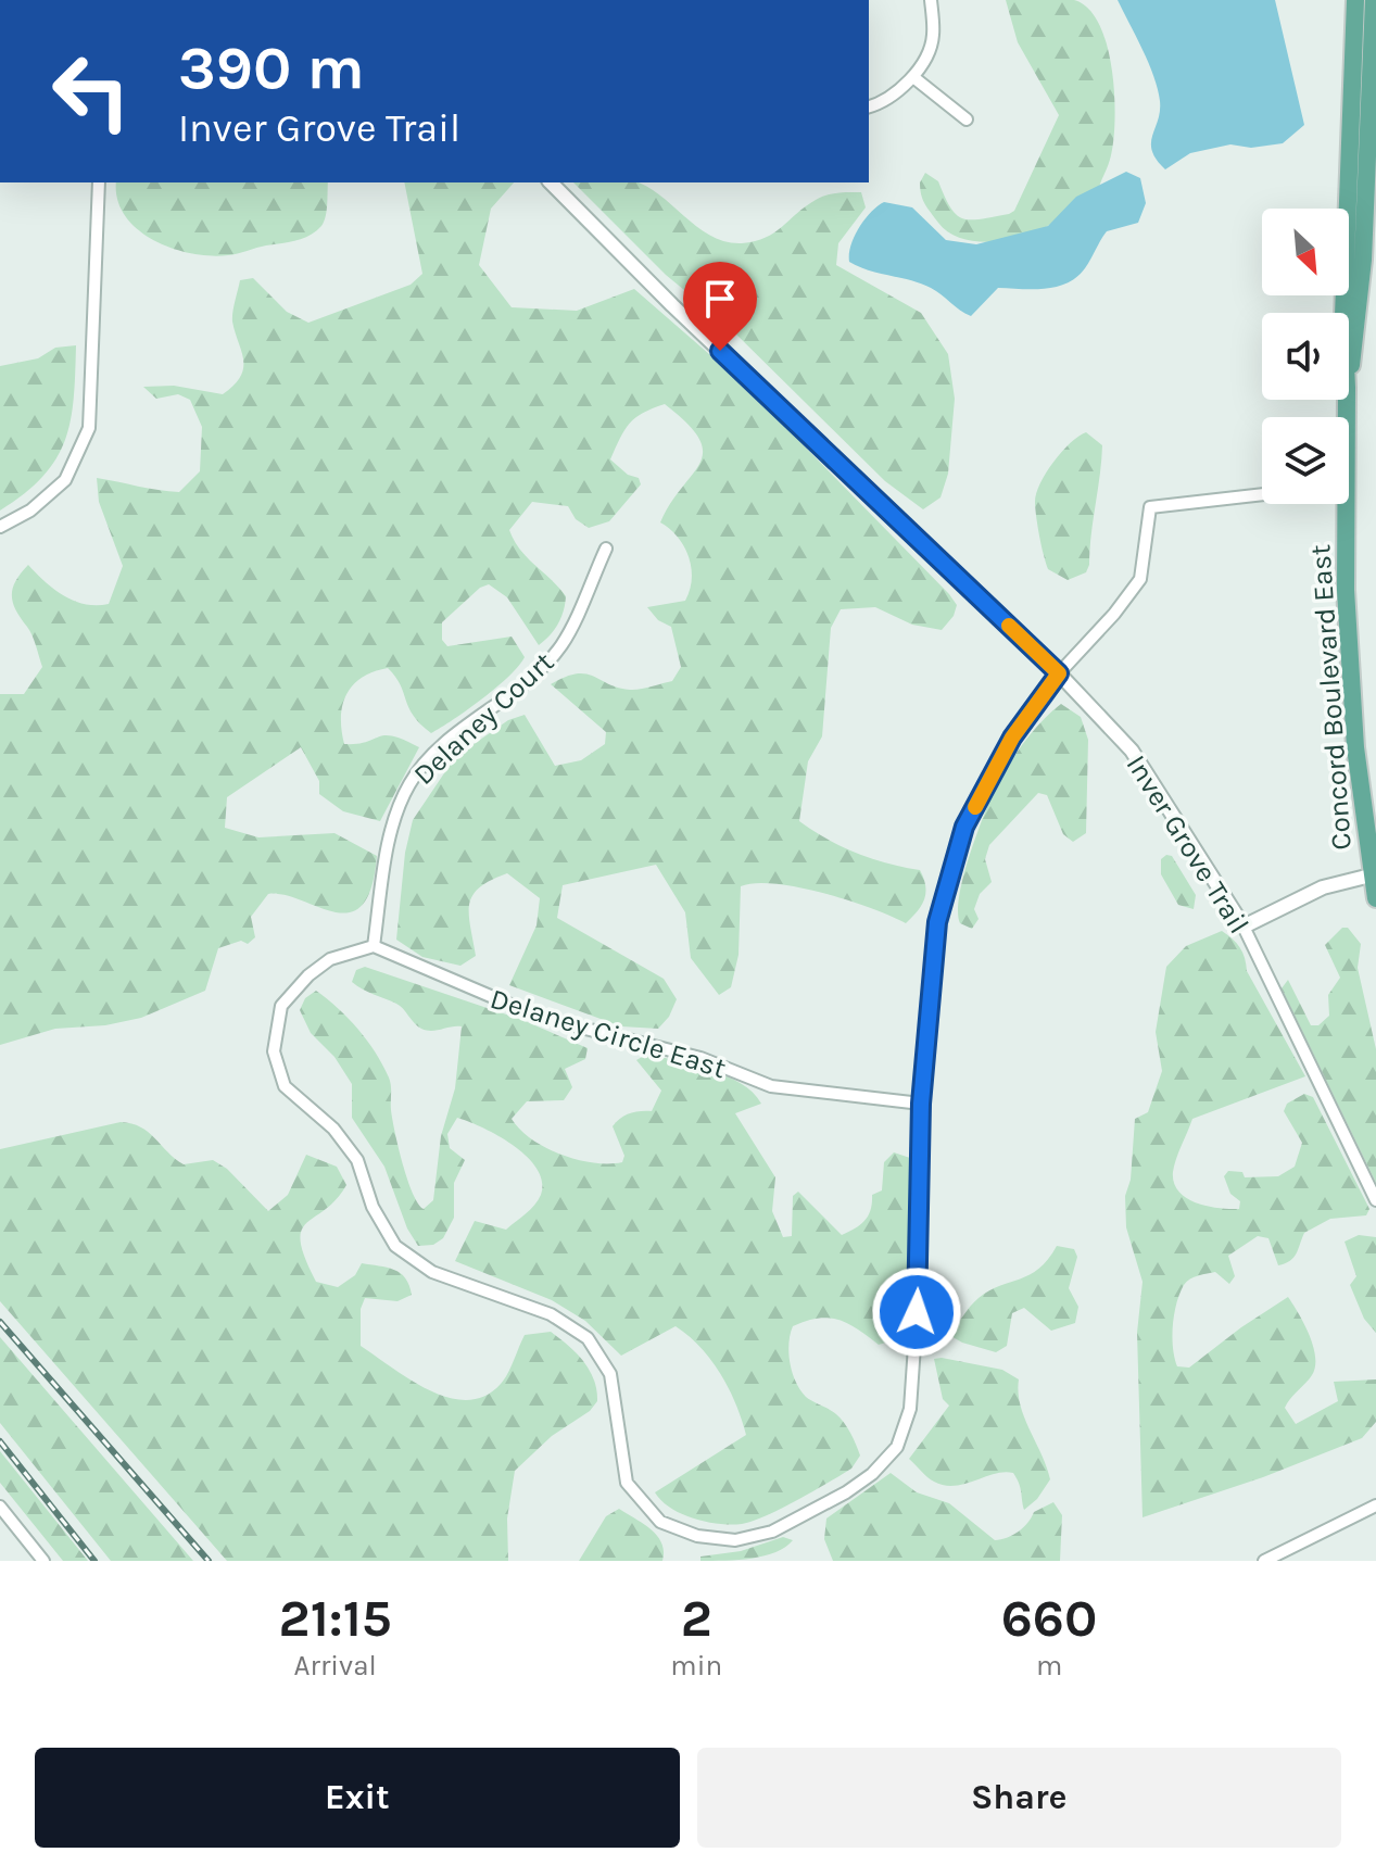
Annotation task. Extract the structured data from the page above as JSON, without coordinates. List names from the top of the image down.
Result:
{
  "streets": {
    "main road": ["Concord Boulevard East"],
    "street": ["Delaney Court", "Inver Grove Trail", "Delaney Circle East"]
  },
  "crossings": [
    ["Delaney Court", "Delaney Circle East"]
  ],
  "north": "bottom right",
  "page": {
    "turn": ["390 m", "Inver Grove Trail"],
    "eta": [
      "21:15",
      "Arrival",
      "2",
      "min",
      "660",
      "m"
    ],
    "buttons": ["Exit", "Share"]
  }
}
